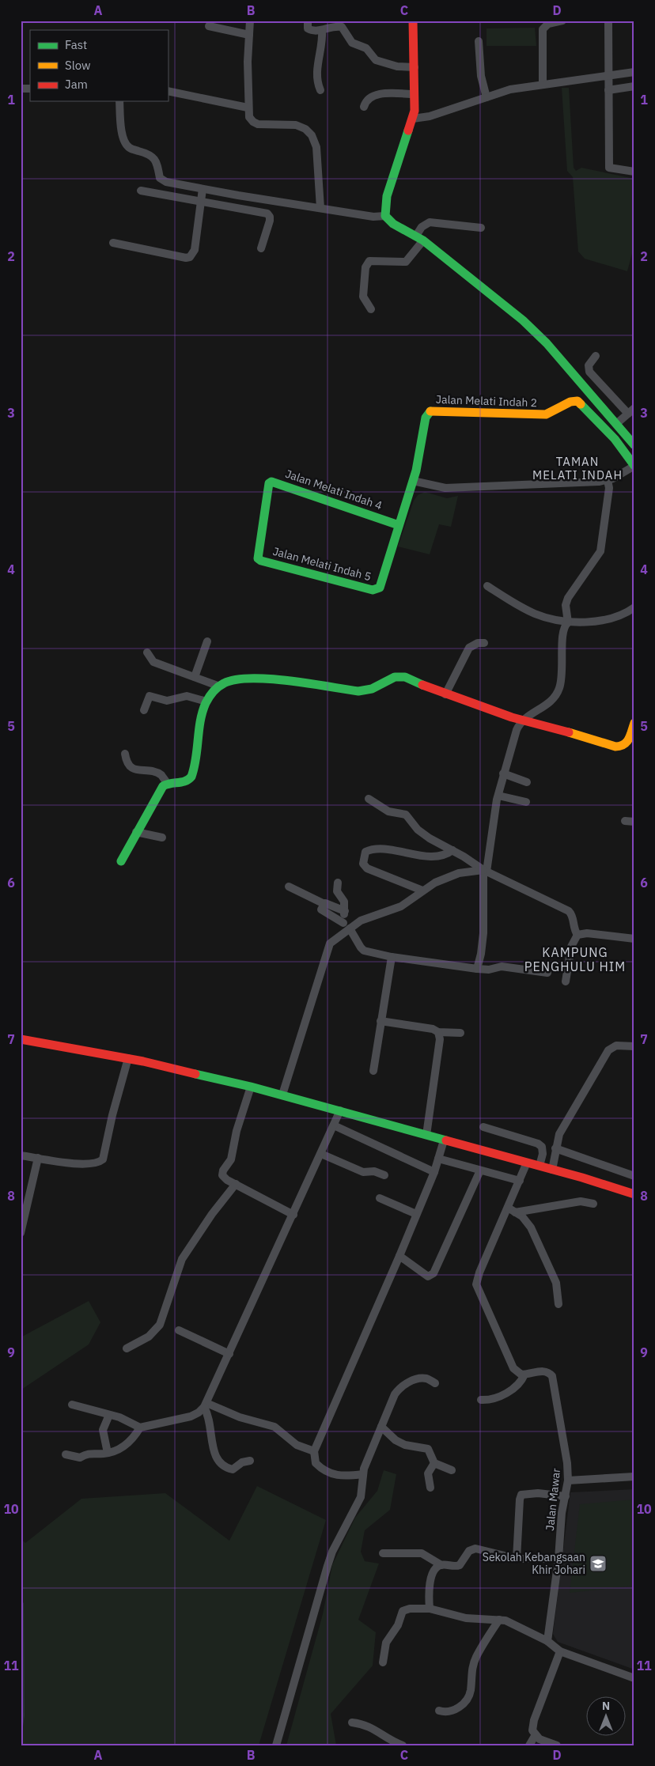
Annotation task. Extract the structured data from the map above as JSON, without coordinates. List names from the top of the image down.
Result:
{
  "streets": {
    "street": [
      "Jalan Melati Indah 2",
      "Jalan Melati Indah 4",
      "Jalan Melati Indah 5",
      "Jalan Mawar"
    ]
  },
  "crossings": [
    ["Jalan Melati Indah 4", "Jalan Melati Indah 5"]
  ],
  "districts": ["TAMAN MELATI INDAH", "KAMPUNG PENGHULU HIM"],
  "places": {
    "school or university": ["Sekolah Kebangsaan Khir Johari"]
  },
  "legend": ["Fast", "Slow", "Jam"],
  "north": "top",
  "grid": {
    "columns": [
      "A",
      "B",
      "C",
      "D"
    ],
    "rows": [
      "1",
      "2",
      "3",
      "4",
      "5",
      "6",
      "7",
      "8",
      "9",
      "10",
      "11"
    ]
  }
}
